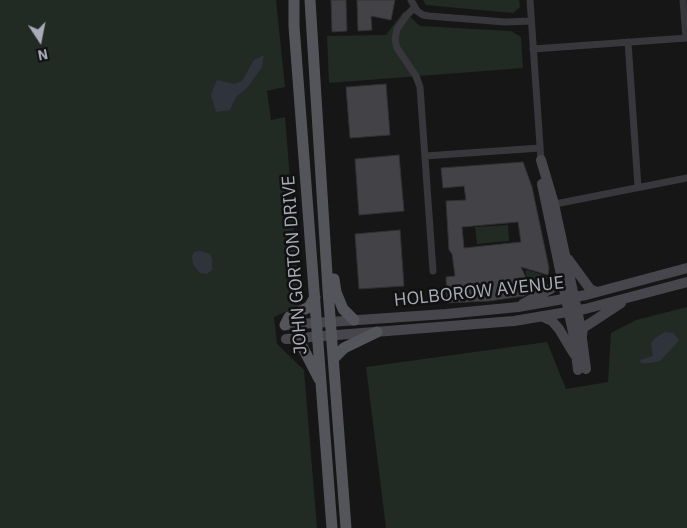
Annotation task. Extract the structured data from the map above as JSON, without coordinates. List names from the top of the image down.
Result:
{
  "streets": {
    "main road": ["JOHN GORTON DRIVE", "HOLBOROW AVENUE"]
  },
  "crossings": [
    ["JOHN GORTON DRIVE", "HOLBOROW AVENUE"]
  ],
  "north": "bottom"
}
